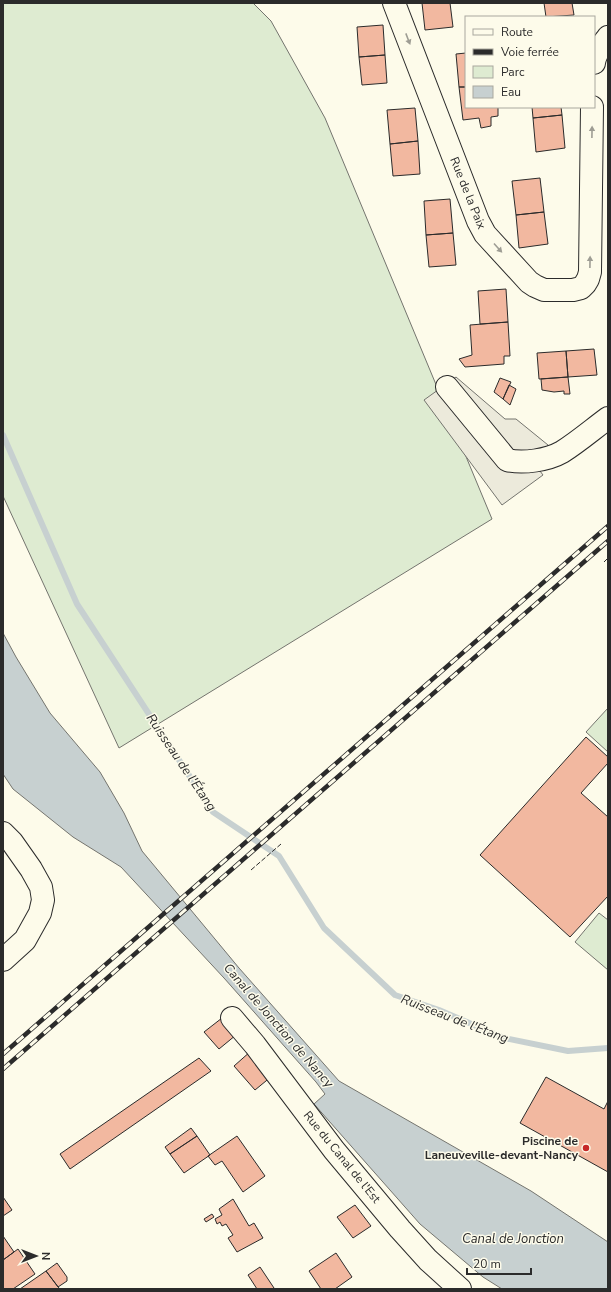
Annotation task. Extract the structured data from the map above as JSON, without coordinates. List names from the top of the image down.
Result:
{
  "streets": {
    "street": ["Rue de la Paix", "Rue du Canal de l'Est"]
  },
  "water": ["Ruisseau de l'Étang", "Canal de Jonction de Nancy", "Canal de Jonction"],
  "places": ["Piscine de Laneuveville-devant-Nancy"],
  "legend": [
    "Route",
    "Voie ferrée",
    "Parc",
    "Eau"
  ],
  "scale_bar": "20 m",
  "north": "right"
}
